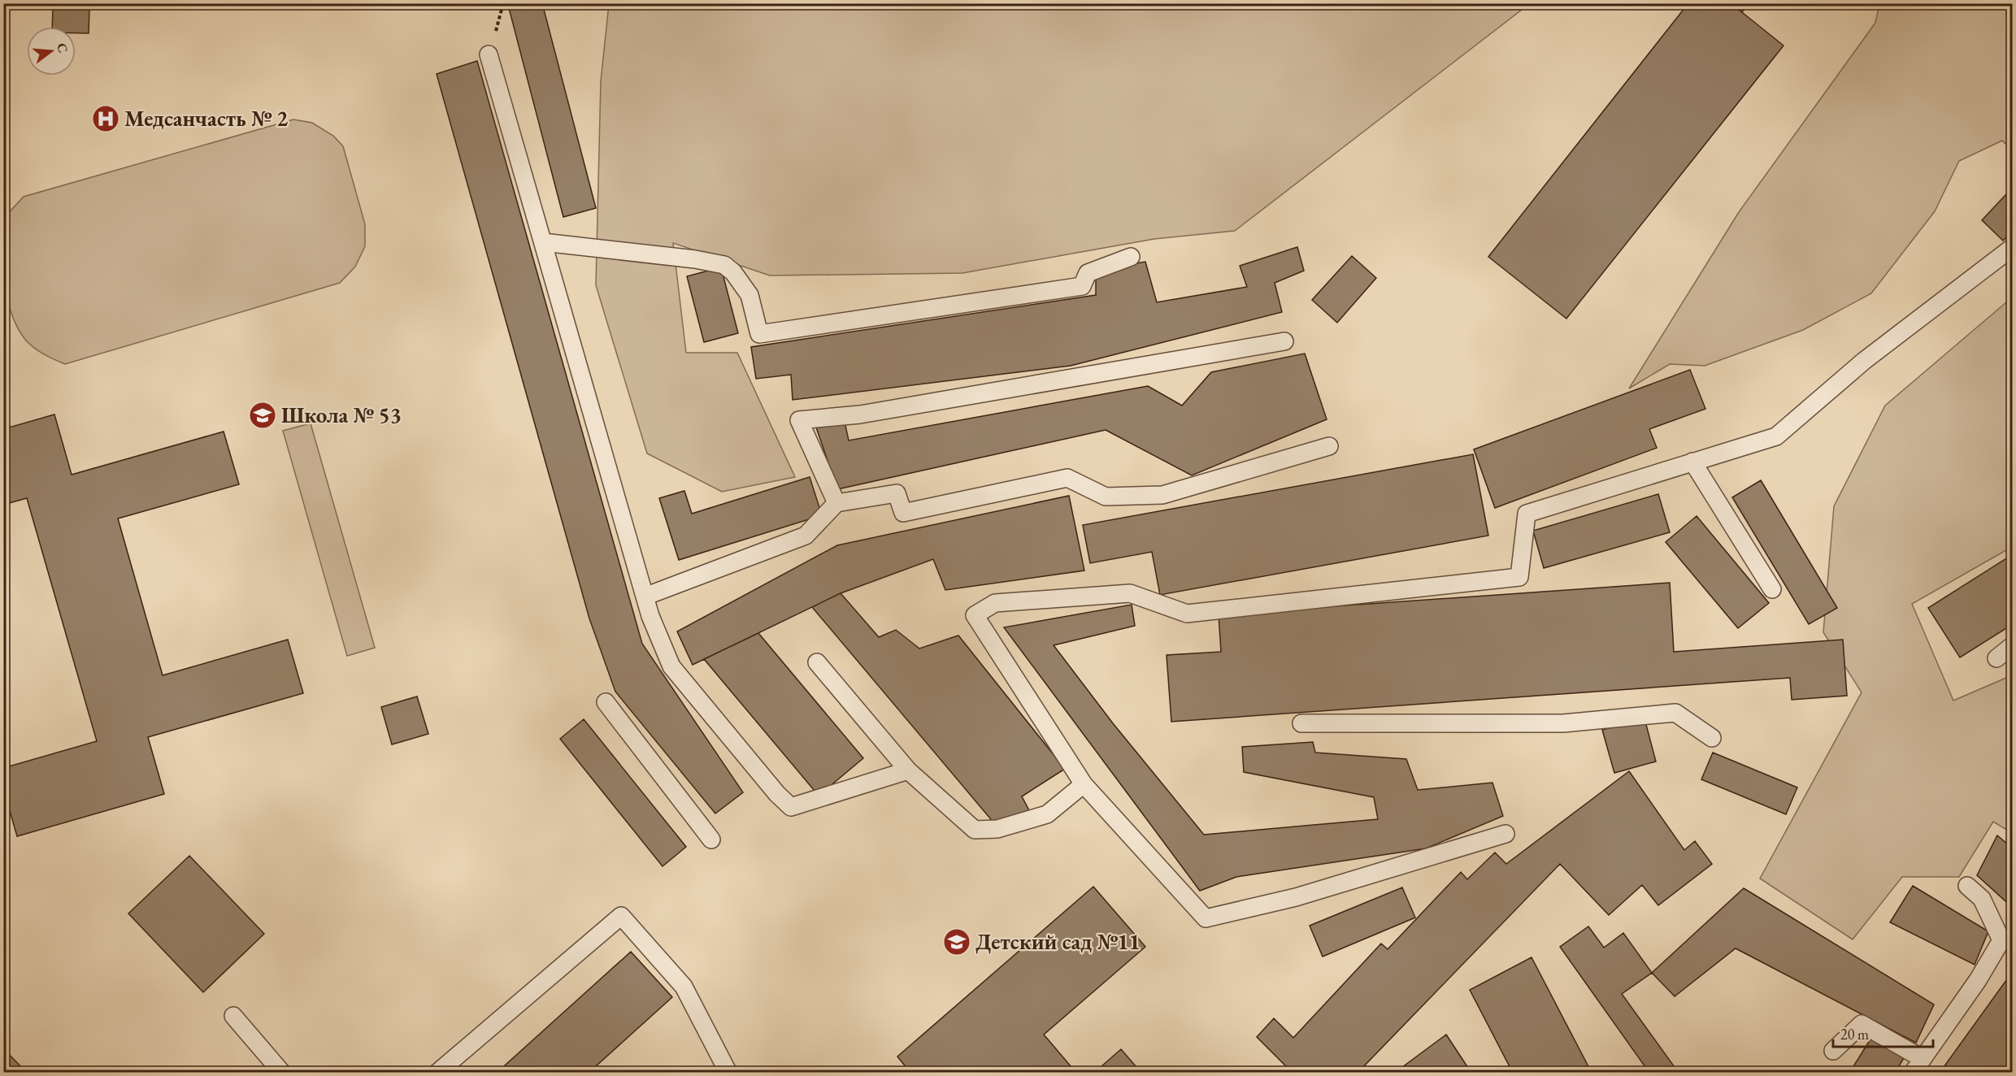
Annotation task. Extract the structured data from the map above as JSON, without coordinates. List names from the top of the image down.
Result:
{
  "places": {
    "hospital": ["Медсанчасть № 2"],
    "school or university": ["Школа № 53", "Детский сад №11"]
  },
  "scale_bar": "20 m",
  "north": "right"
}
